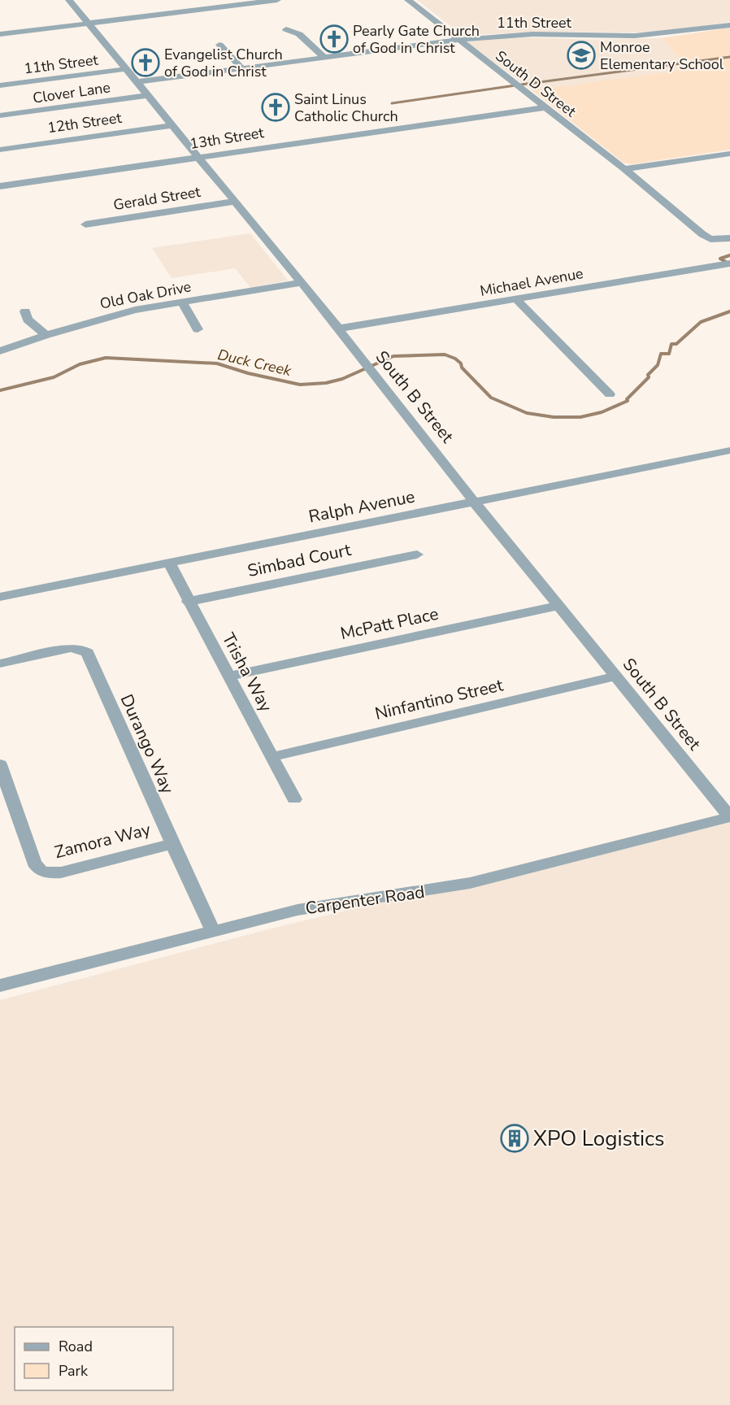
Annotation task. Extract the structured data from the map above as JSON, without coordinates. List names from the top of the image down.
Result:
{
  "streets": {
    "street": [
      "11th Street",
      "South D Street",
      "Clover Lane",
      "12th Street",
      "13th Street",
      "Gerald Street",
      "Michael Avenue",
      "Old Oak Drive",
      "South B Street",
      "Ralph Avenue",
      "Simbad Court",
      "McPatt Place",
      "Trisha Way",
      "Ninfantino Street",
      "Durango Way",
      "Zamora Way",
      "Carpenter Road"
    ]
  },
  "crossings": [
    ["11th Street", "South D Street"],
    ["11th Street", "South B Street"],
    ["South D Street", "13th Street"],
    ["Clover Lane", "South B Street"],
    ["12th Street", "South B Street"],
    ["13th Street", "South B Street"],
    ["Gerald Street", "South B Street"],
    ["Michael Avenue", "South B Street"],
    ["Old Oak Drive", "South B Street"],
    ["South B Street", "Ralph Avenue"],
    ["South B Street", "McPatt Place"],
    ["South B Street", "Ninfantino Street"],
    ["South B Street", "Carpenter Road"],
    ["Ralph Avenue", "Trisha Way"],
    ["Simbad Court", "Trisha Way"],
    ["McPatt Place", "Trisha Way"],
    ["Trisha Way", "Ninfantino Street"],
    ["Durango Way", "Zamora Way"],
    ["Durango Way", "Carpenter Road"]
  ],
  "water": ["Duck Creek"],
  "places": {
    "church": ["Pearly Gate Church of God in Christ", "Evangelist Church of God in Christ", "Saint Linus Catholic Church"],
    "school or university": ["Monroe Elementary School"],
    "building": ["XPO Logistics"]
  },
  "legend": ["Road", "Park"]
}
